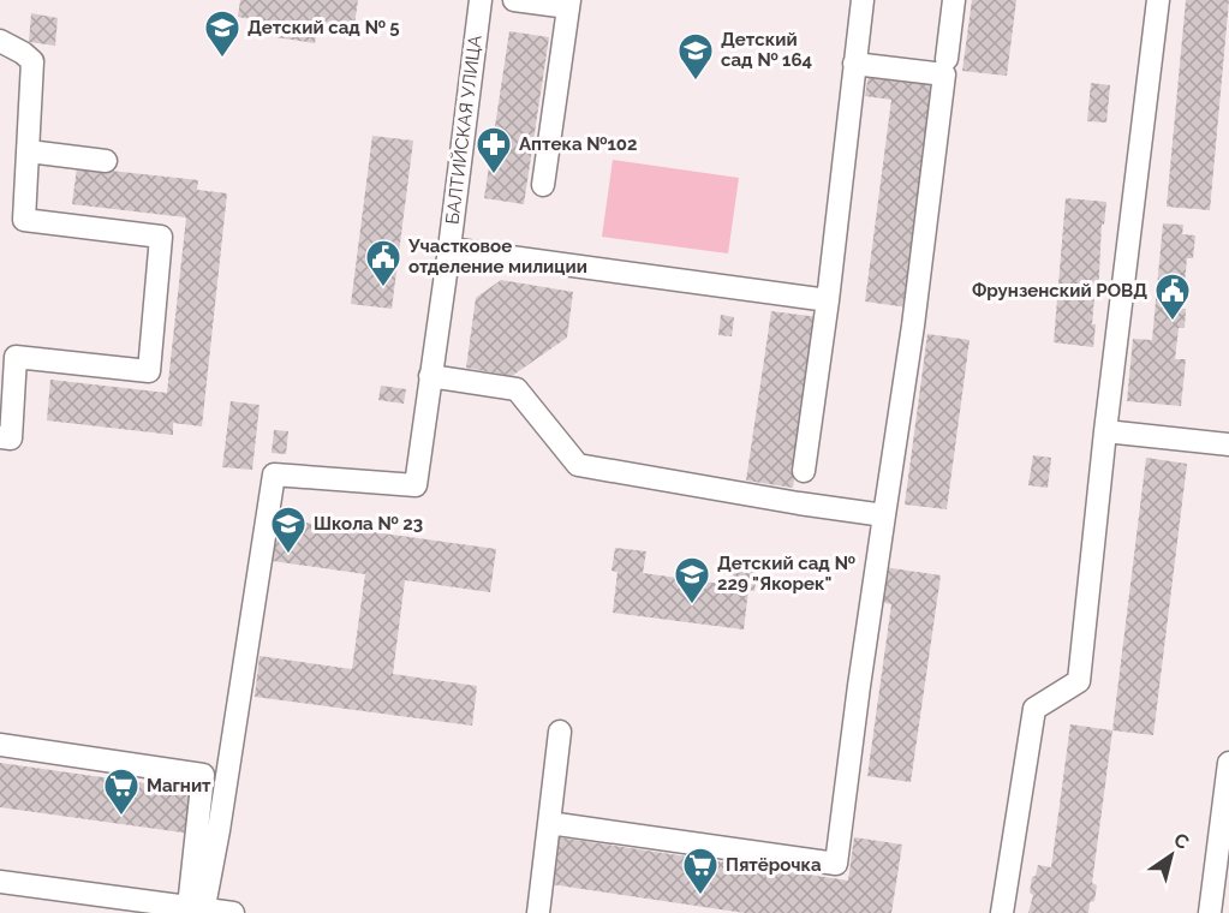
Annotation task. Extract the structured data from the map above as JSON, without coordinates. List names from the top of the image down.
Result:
{
  "streets": {
    "street": ["БАЛТИЙСКАЯ УЛИЦА"]
  },
  "places": {
    "school or university": [
      "Детский сад № 5",
      "Детский сад № 164",
      "Школа № 23",
      "Детский сад № 229 \"Якорек\""
    ],
    "pharmacy": ["Аптека №102"],
    "public building": ["Участковое отделение милиции", "Фрунзенский РОВД"],
    "supermarket": ["Магнит", "Пятёрочка"]
  },
  "north": "top right"
}
